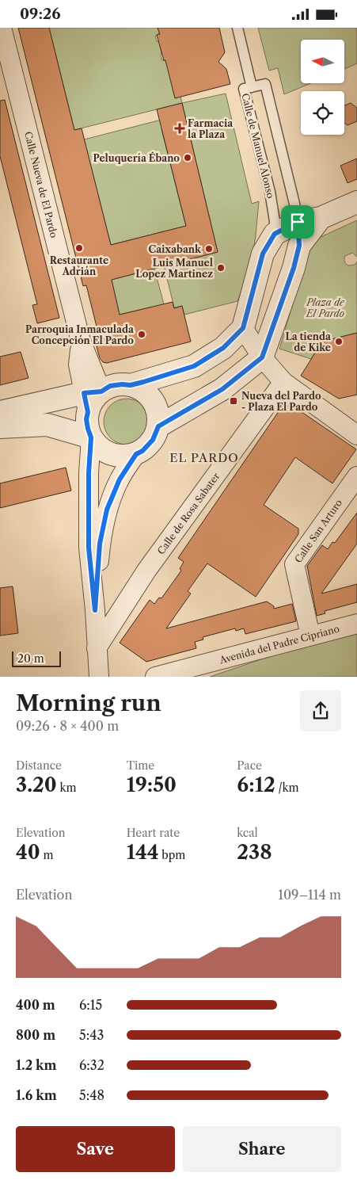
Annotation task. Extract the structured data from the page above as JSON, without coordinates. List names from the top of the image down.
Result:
{
  "streets": {
    "street": [
      "Calle Nueva de El Pardo",
      "Calle de Rosa Sabater",
      "Calle San Arturo",
      "Avenida del Padre Cipriano"
    ],
    "lane": ["Calle de Manuel Alonso"]
  },
  "crossings": [
    ["Calle San Arturo", "Avenida del Padre Cipriano"]
  ],
  "districts": ["EL PARDO"],
  "parks": ["Plaza de El Pardo"],
  "places": {
    "health": ["Farmacia la Plaza"],
    "other": [
      "Peluquería Ébano",
      "Restaurante Adrián",
      "Caixabank",
      "Luis Manuel Lopez Martinez",
      "Parroquia Inmaculada Concepción El Pardo",
      "La tienda de Kike"
    ],
    "transit": ["Nueva del Pardo - Plaza El Pardo"]
  },
  "scale_bar": "20 m",
  "north": "left",
  "page": {
    "status": "09:26",
    "scale": "20 m",
    "heading": ["Morning run", "09:26 · 8 × 400 m"],
    "stats": [
      ["Distance", "3.20 km"],
      ["Time", "19:50"],
      ["Pace", "6:12 /km"],
      ["Elevation", "40 m"],
      ["Heart rate", "144 bpm"],
      ["kcal", "238"]
    ],
    "chart": ["Elevation", "109–114 m"],
    "list": [
      {
        "name": "400 m",
        "note": "6:15"
      },
      {
        "name": "800 m",
        "note": "5:43"
      },
      {
        "name": "1.2 km",
        "note": "6:32"
      },
      {
        "name": "1.6 km",
        "note": "5:48"
      }
    ],
    "buttons": ["Save", "Share"]
  }
}
